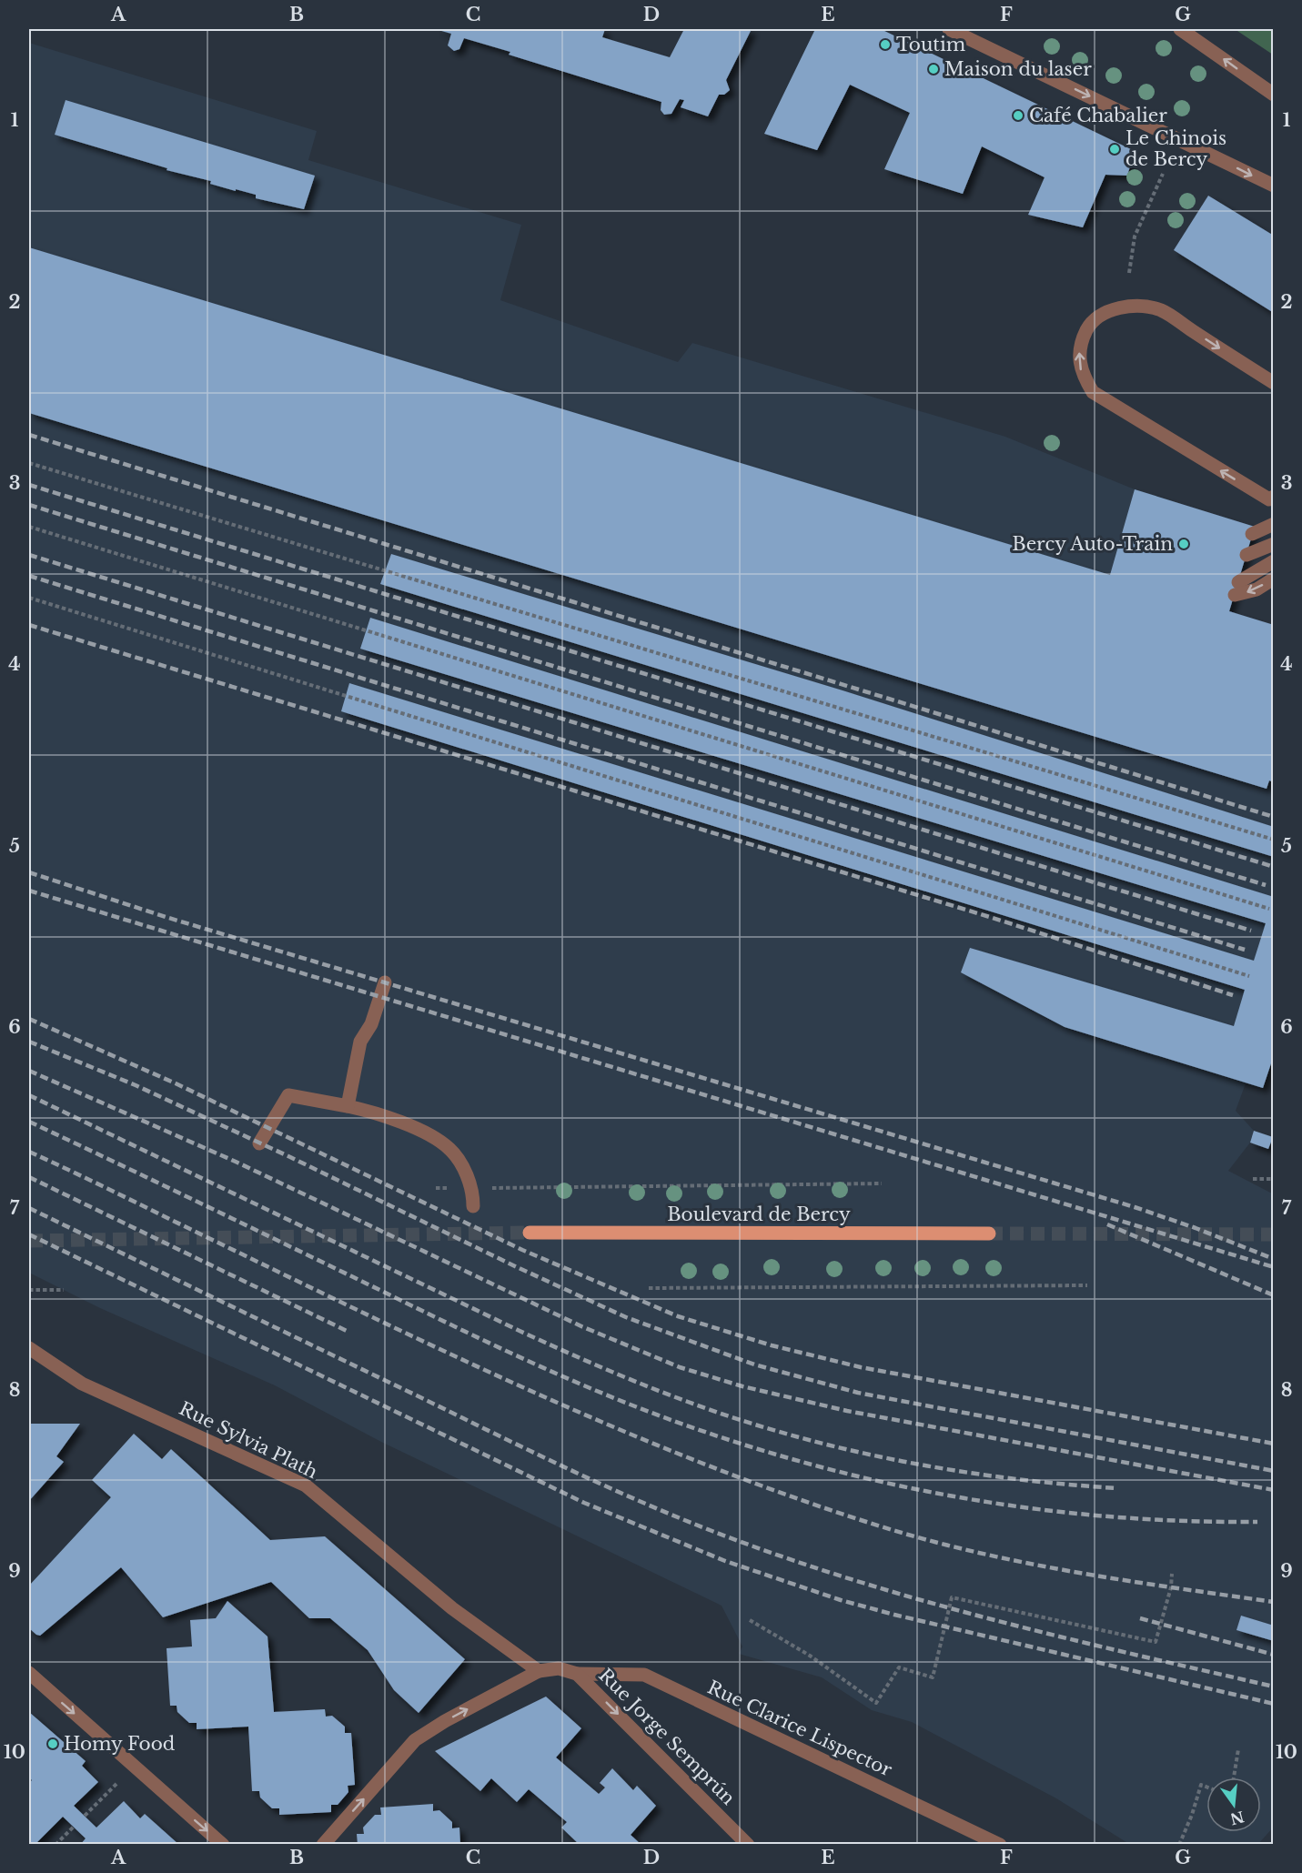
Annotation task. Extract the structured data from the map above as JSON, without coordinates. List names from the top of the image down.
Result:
{
  "streets": {
    "main road": ["Boulevard de Bercy"],
    "street": ["Rue Sylvia Plath", "Rue Clarice Lispector", "Rue Jorge Semprún"]
  },
  "crossings": [
    ["Rue Sylvia Plath", "Rue Jorge Semprún"],
    ["Rue Clarice Lispector", "Rue Jorge Semprún"]
  ],
  "places": [
    "Toutim",
    "Maison du laser",
    "Café Chabalier",
    "Le Chinois de Bercy",
    "Bercy Auto-Train",
    "Homy Food"
  ],
  "north": "bottom",
  "grid": {
    "columns": [
      "A",
      "B",
      "C",
      "D",
      "E",
      "F",
      "G"
    ],
    "rows": [
      "1",
      "2",
      "3",
      "4",
      "5",
      "6",
      "7",
      "8",
      "9",
      "10"
    ]
  }
}
